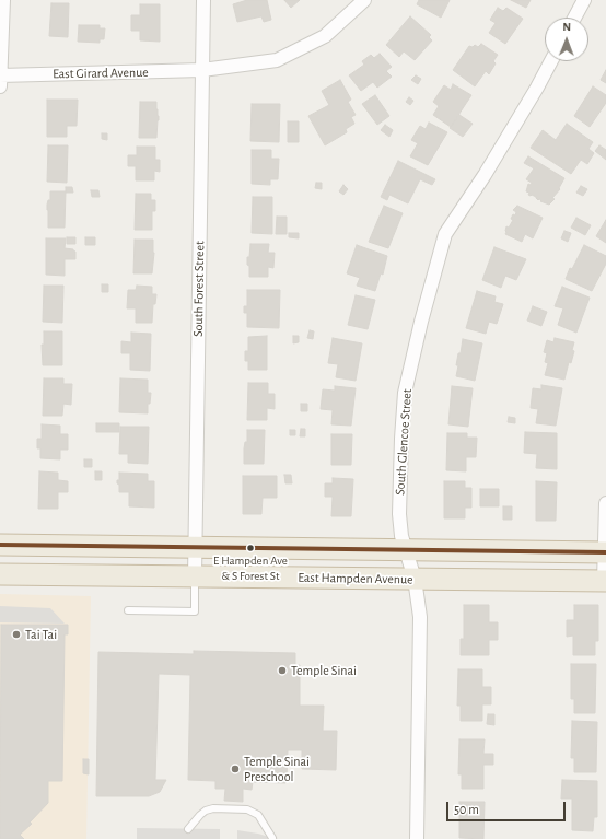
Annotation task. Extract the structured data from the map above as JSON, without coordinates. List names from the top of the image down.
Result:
{
  "streets": {
    "highway": ["East Hampden Avenue"],
    "street": ["East Girard Avenue", "South Forest Street", "South Glencoe Street"]
  },
  "crossings": [
    ["East Girard Avenue", "South Forest Street"],
    ["South Forest Street", "East Hampden Avenue"],
    ["South Glencoe Street", "East Hampden Avenue"]
  ],
  "places": [
    "E Hampden Ave & S Forest St",
    "Tai Tai",
    "Temple Sinai",
    "Temple Sinai Preschool"
  ],
  "scale_bar": "50 m",
  "north": "top"
}
